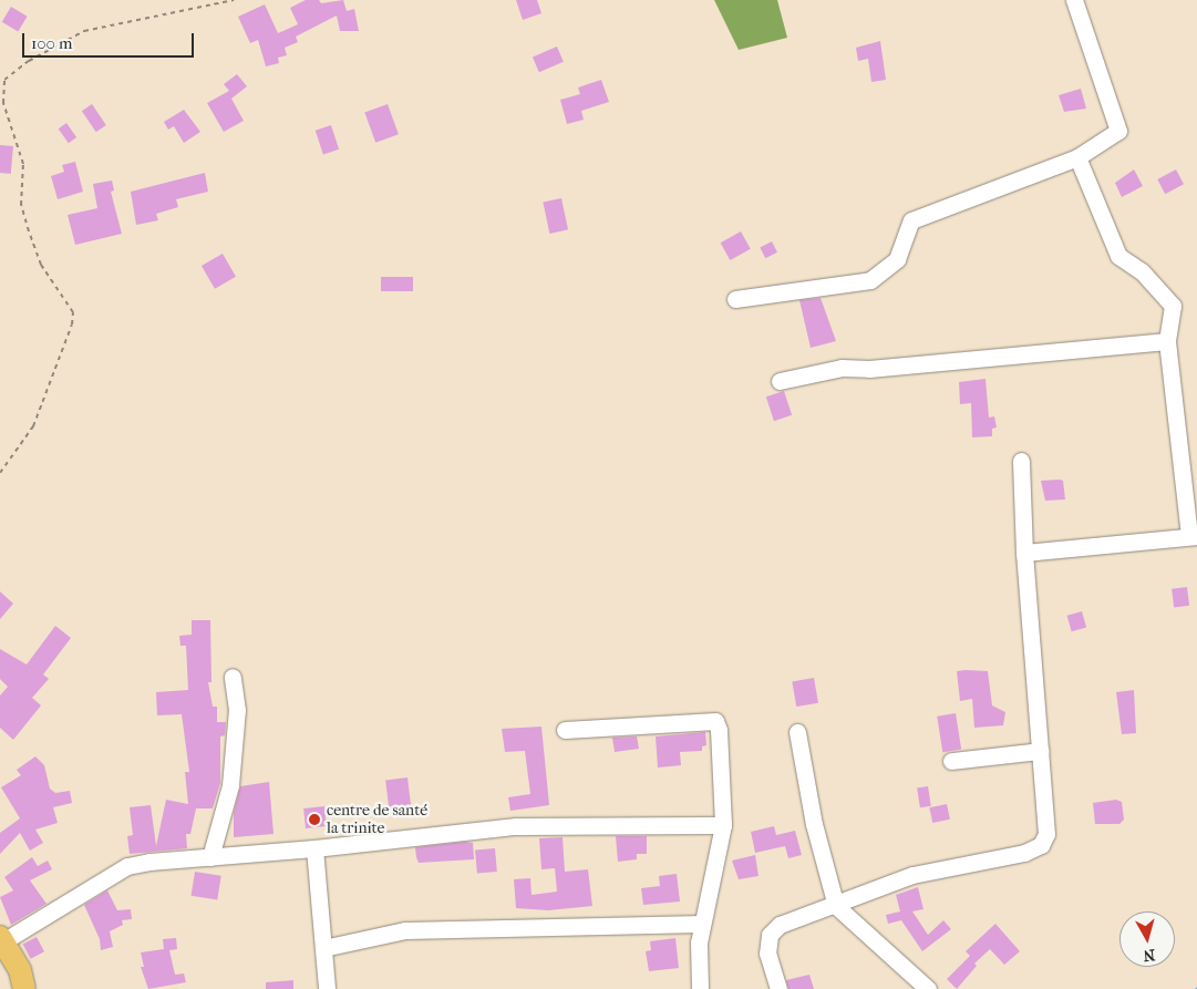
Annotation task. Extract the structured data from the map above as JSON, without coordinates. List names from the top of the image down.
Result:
{
  "places": ["centre de santé la trinite"],
  "scale_bar": "100 m",
  "north": "bottom"
}
